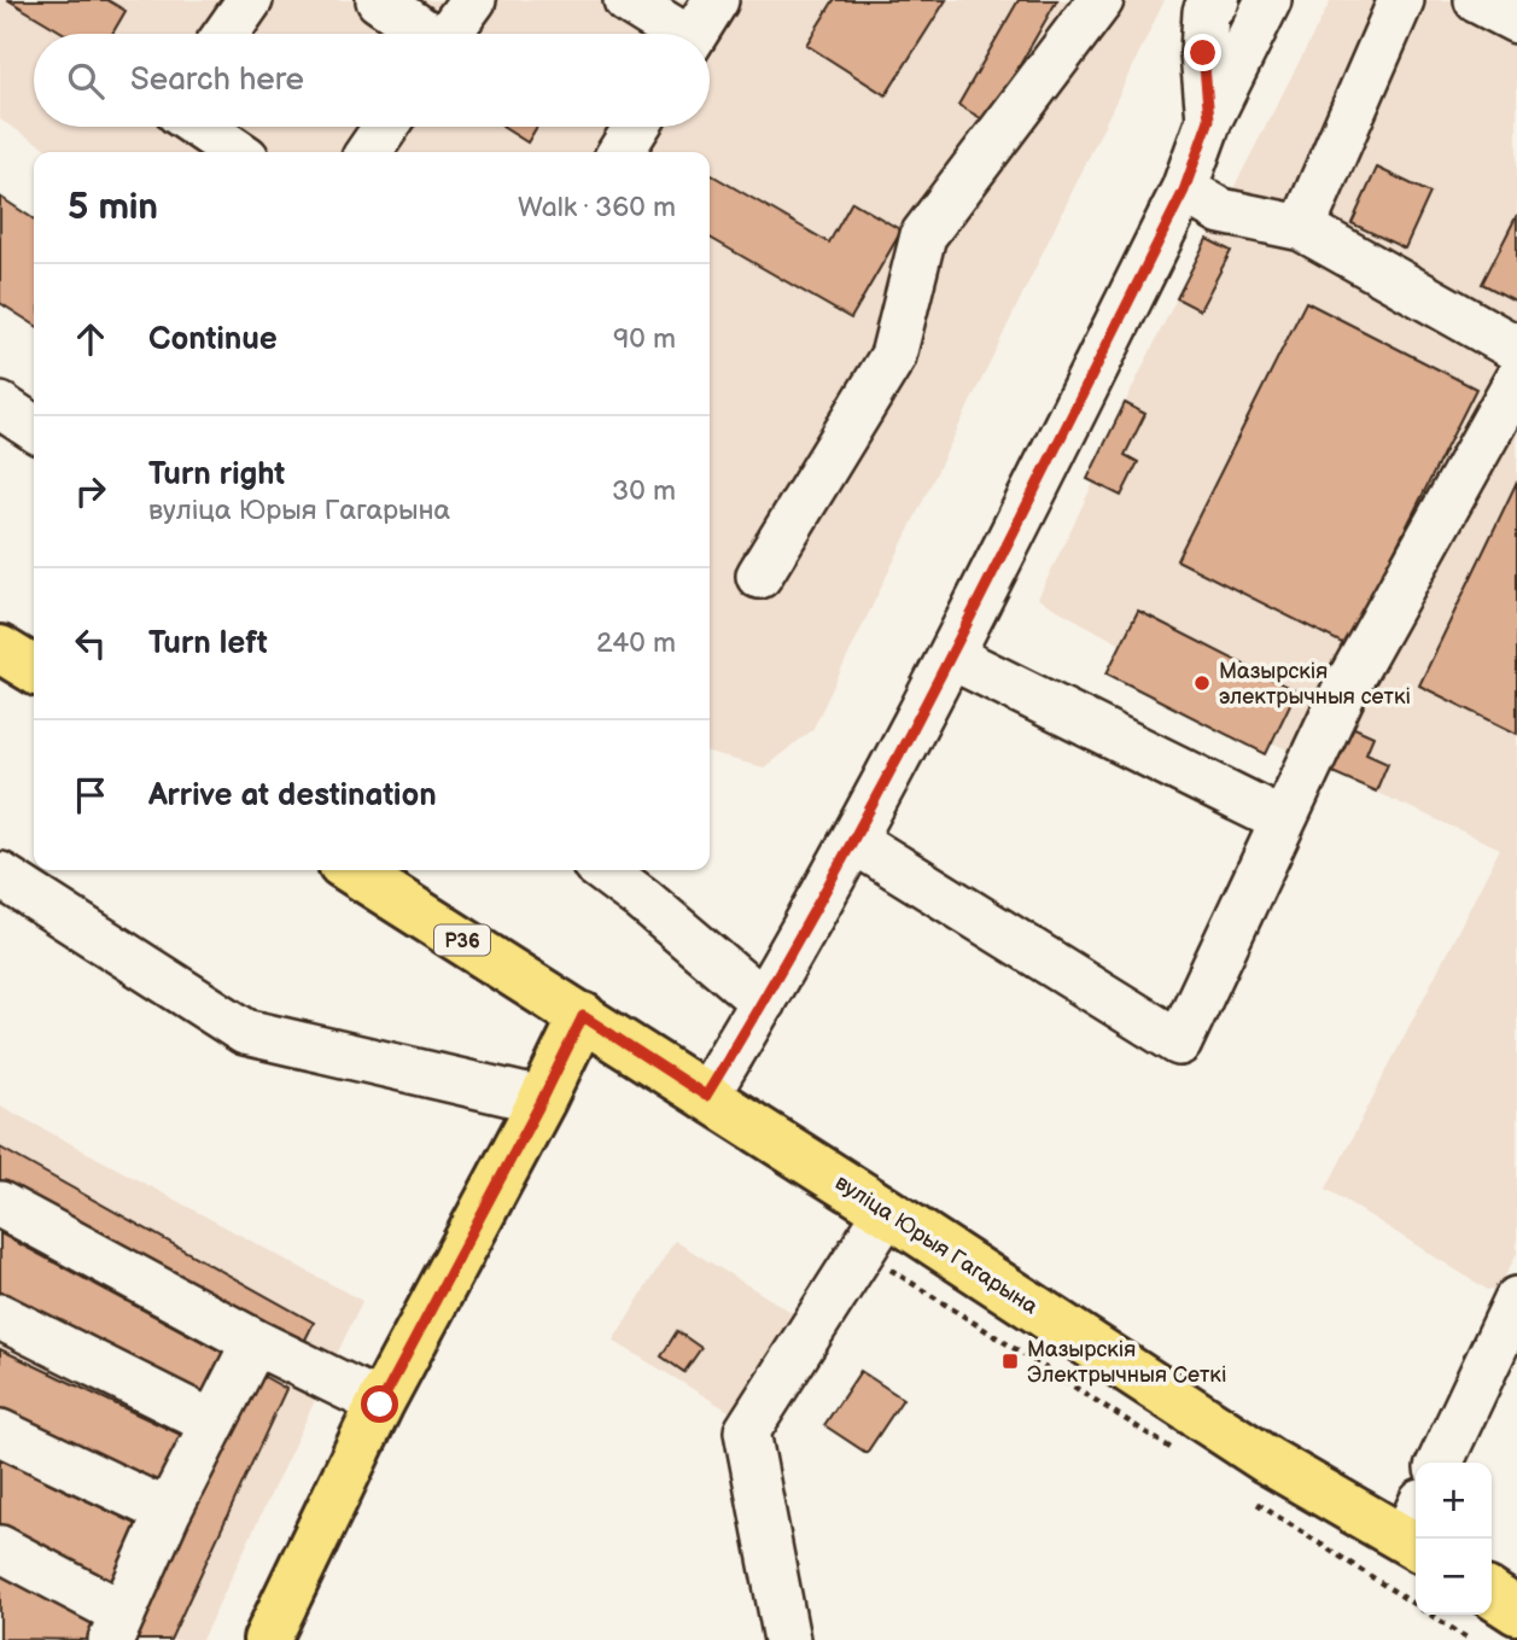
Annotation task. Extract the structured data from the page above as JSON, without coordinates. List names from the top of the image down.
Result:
{
  "streets": {
    "main road": ["Р36", "вуліца Юрыя Гагарына"]
  },
  "crossings": [
    ["Р36", "вуліца Юрыя Гагарына"]
  ],
  "places": {
    "other": ["Мазырскія электрычныя сеткі"],
    "transit": ["Мазырскія Электрычныя Сеткі"]
  },
  "page": {
    "search": "Search here",
    "heading": ["5 min", "Walk · 360 m"],
    "list": [
      ["Continue", "90 m"],
      ["Turn right", "вуліца Юрыя Гагарына", "30 m"],
      ["Turn left", "240 m"],
      "Arrive at destination"
    ],
    "map_buttons": ["+", "−"]
  }
}
